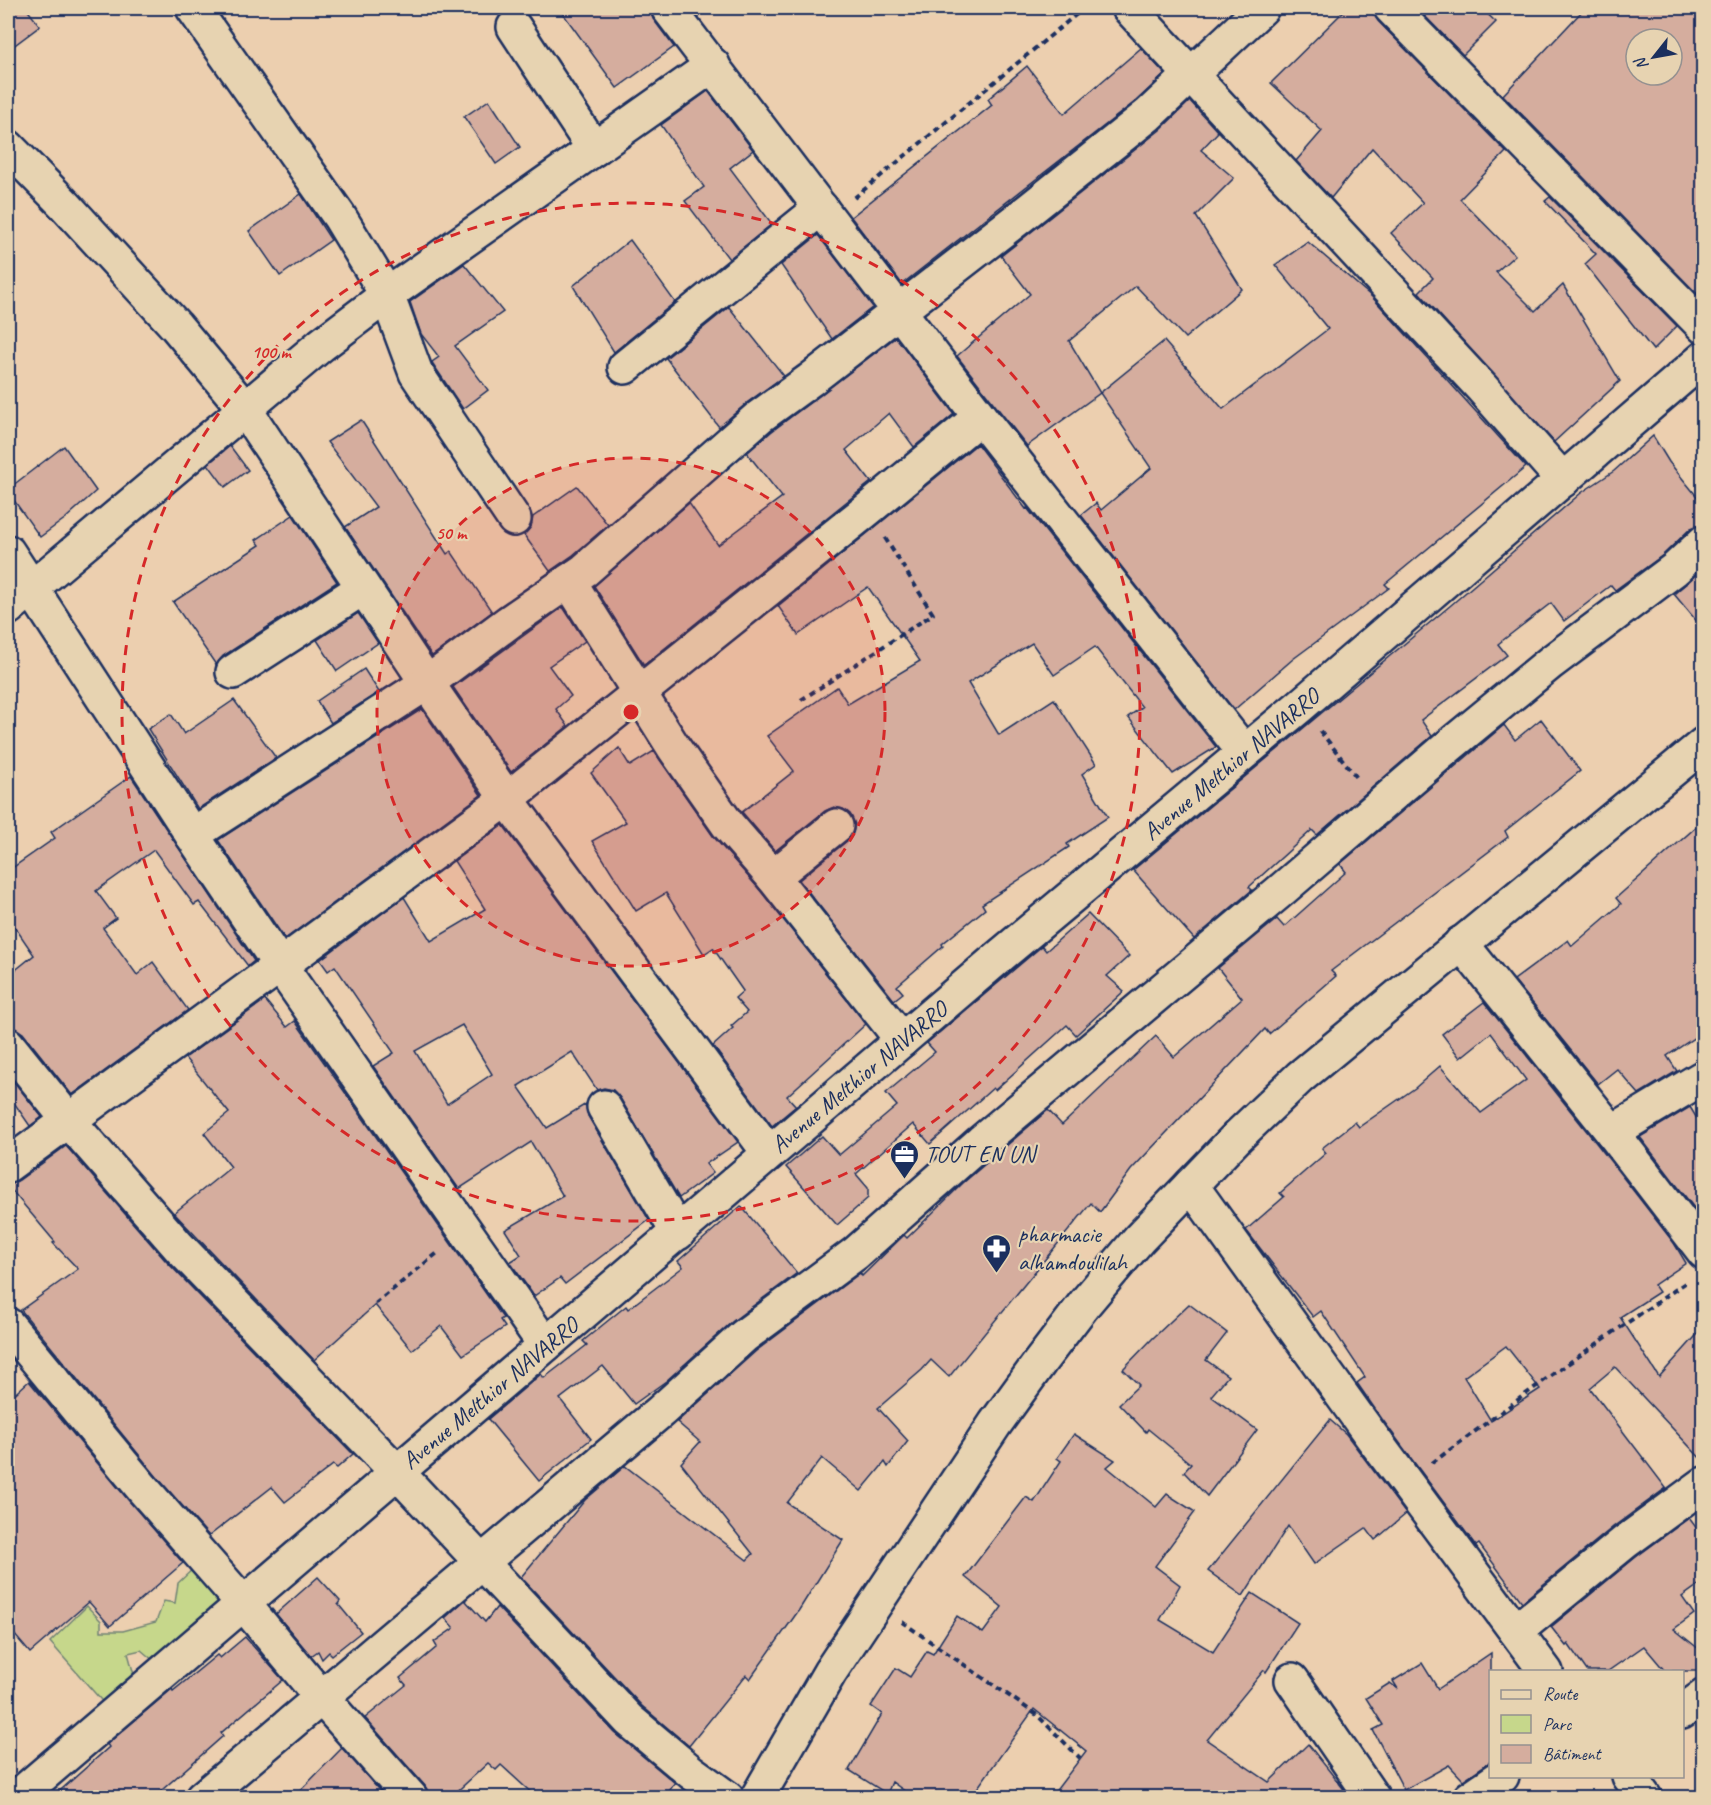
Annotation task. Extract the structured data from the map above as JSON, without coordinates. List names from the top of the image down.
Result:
{
  "streets": {
    "main road": ["Avenue Melthior NAVARRO"]
  },
  "places": {
    "office": ["TOUT EN UN"],
    "pharmacy": ["pharmacie alhamdoulilah"]
  },
  "legend": ["Route", "Parc", "Bâtiment"],
  "north": "bottom left",
  "rings": ["100 m", "50 m"]
}
